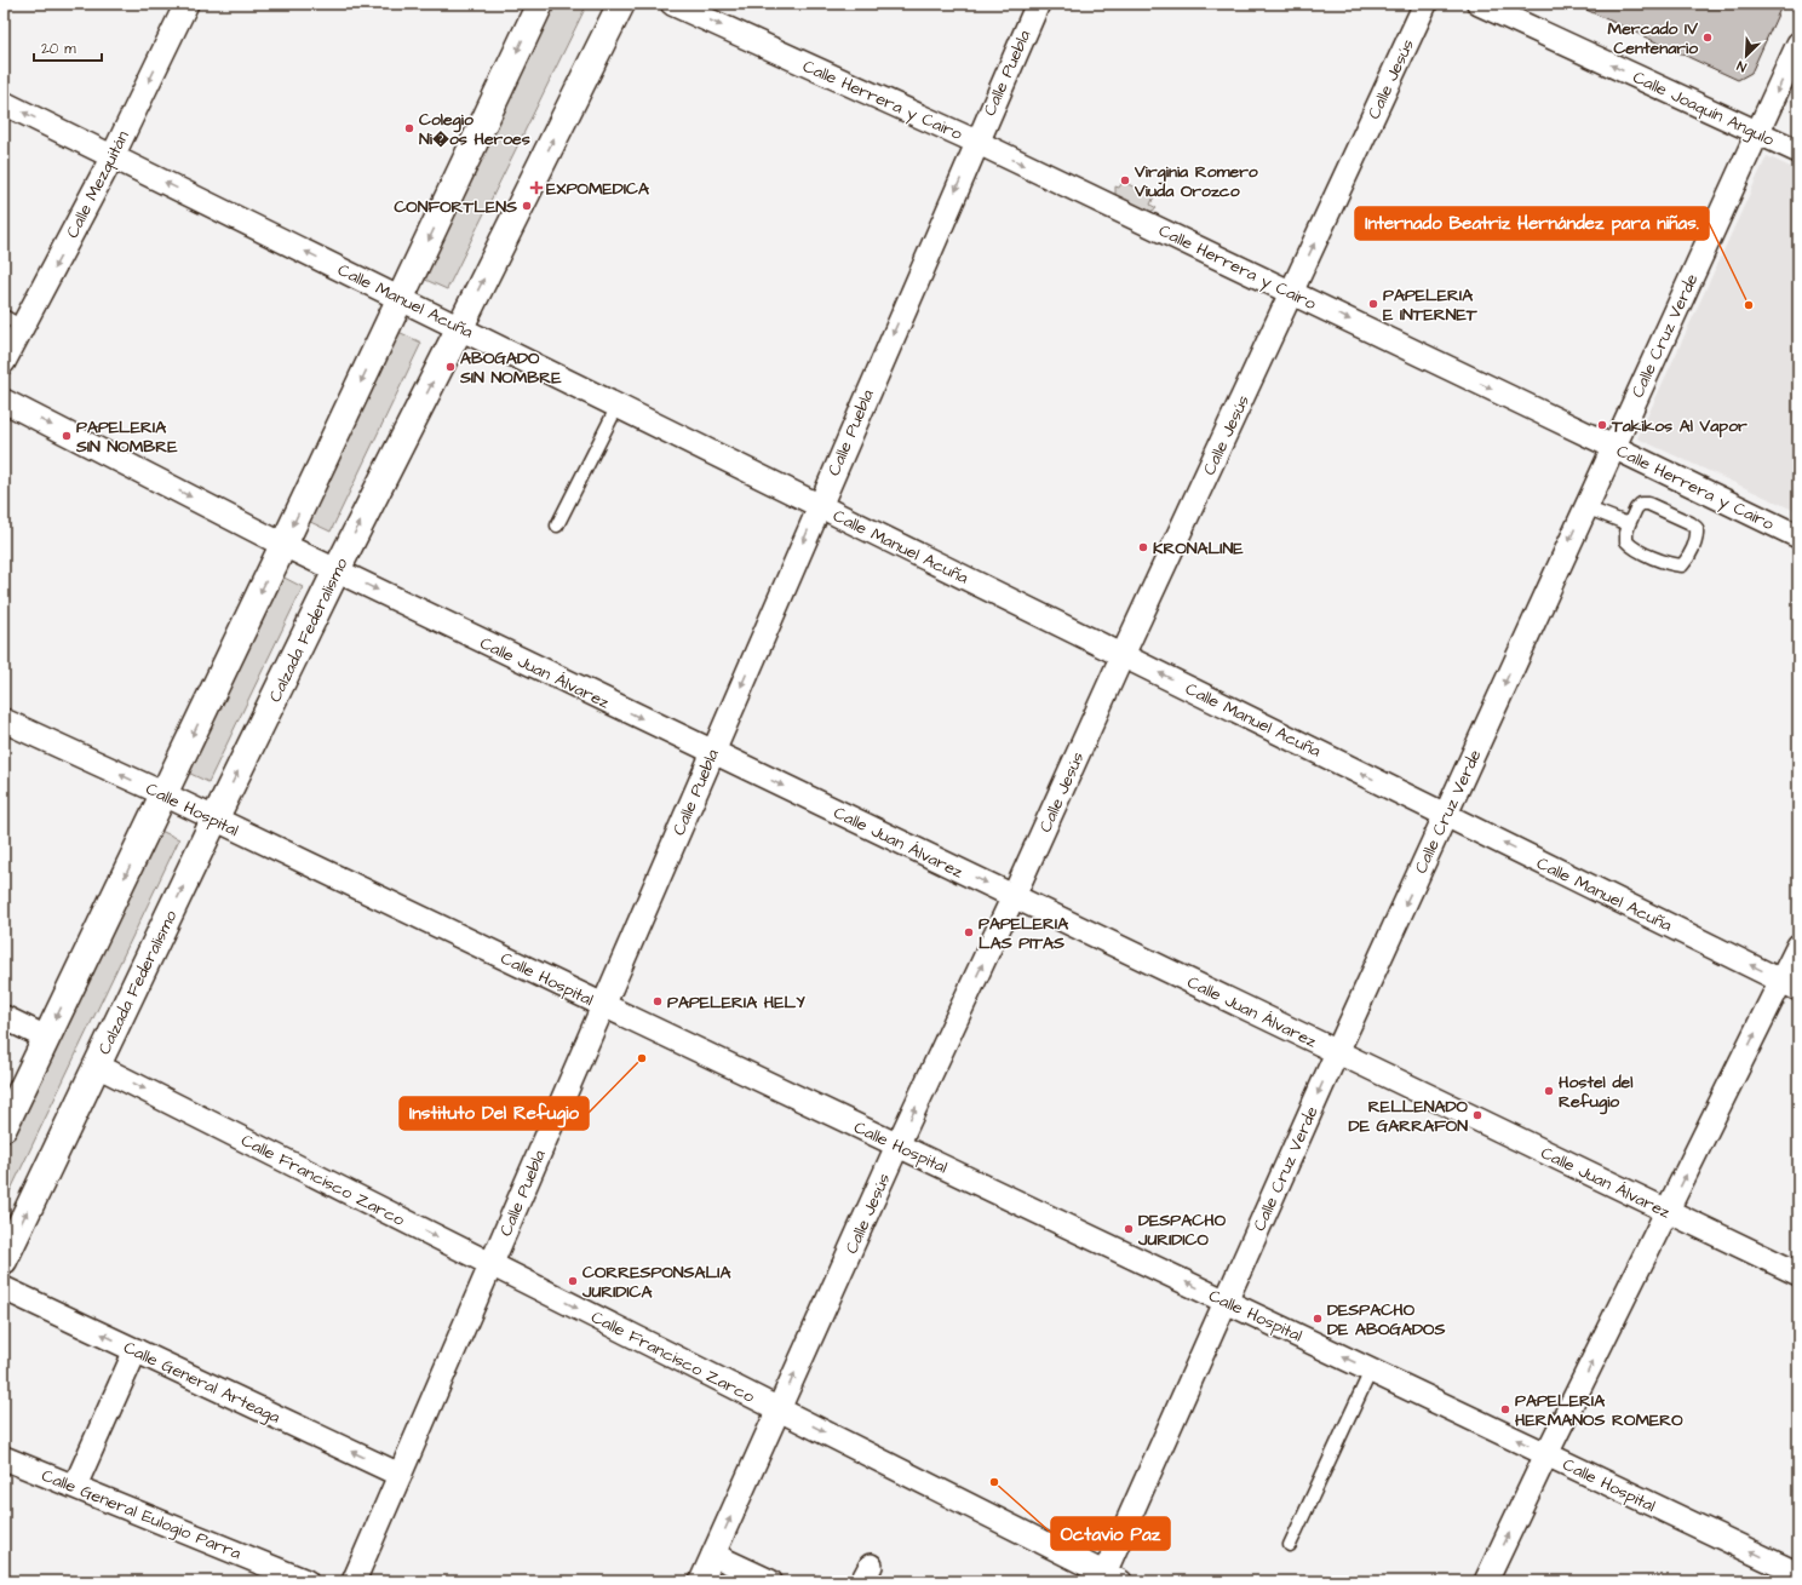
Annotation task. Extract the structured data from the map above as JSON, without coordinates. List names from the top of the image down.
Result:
{
  "streets": {
    "main road": ["Calzada Federalismo"],
    "street": [
      "Calle Puebla",
      "Calle Jesús",
      "Calle Herrera y Cairo",
      "Calle Joaquín Angulo",
      "Calle Mezquitán",
      "Calle Manuel Acuña",
      "Calle Cruz Verde",
      "Calle Juan Álvarez",
      "Calle Hospital",
      "Calle Francisco Zarco",
      "Calle General Arteaga",
      "Calle General Eulogio Parra"
    ]
  },
  "crossings": [
    ["Calle Puebla", "Calle Herrera y Cairo"],
    ["Calle Puebla", "Calle Manuel Acuña"],
    ["Calle Puebla", "Calle Juan Álvarez"],
    ["Calle Puebla", "Calle Hospital"],
    ["Calle Puebla", "Calle Francisco Zarco"],
    ["Calle Puebla", "Calle General Arteaga"],
    ["Calle Jesús", "Calle Herrera y Cairo"],
    ["Calle Jesús", "Calle Manuel Acuña"],
    ["Calle Jesús", "Calle Juan Álvarez"],
    ["Calle Jesús", "Calle Hospital"],
    ["Calle Jesús", "Calle Francisco Zarco"],
    ["Calle Herrera y Cairo", "Calle Cruz Verde"],
    ["Calle Joaquín Angulo", "Calle Cruz Verde"],
    ["Calle Mezquitán", "Calle Manuel Acuña"],
    ["Calle Manuel Acuña", "Calle Cruz Verde"],
    ["Calle Manuel Acuña", "Calzada Federalismo"],
    ["Calle Cruz Verde", "Calle Juan Álvarez"],
    ["Calle Cruz Verde", "Calle Hospital"],
    ["Calle Cruz Verde", "Calle Francisco Zarco"],
    ["Calzada Federalismo", "Calle Juan Álvarez"],
    ["Calzada Federalismo", "Calle Hospital"],
    ["Calzada Federalismo", "Calle Francisco Zarco"]
  ],
  "one_way": [
    "Calle Puebla",
    "Calle Jesús",
    "Calle Herrera y Cairo",
    "Calle Joaquín Angulo",
    "Calle Mezquitán",
    "Calle Manuel Acuña",
    "Calle Cruz Verde",
    "Calle Juan Álvarez",
    "Calle Hospital",
    "Calle Francisco Zarco",
    "Calle General Arteaga"
  ],
  "places": {
    "other": [
      "Mercado IV Centenario",
      "Colegio Ni�os Heroes",
      "Virginia Romero Viuda Orozco",
      "CONFORTLENS",
      "PAPELERIA E INTERNET",
      "Internado Beatriz Hernández para niñas.",
      "ABOGADO SIN NOMBRE",
      "Takikos Al Vapor",
      "PAPELERIA SIN NOMBRE",
      "KRONALINE",
      "PAPELERIA LAS PITAS",
      "PAPELERIA HELY",
      "Instituto Del Refugio",
      "Hostel del Refugio",
      "RELLENADO DE GARRAFON",
      "DESPACHO JURIDICO",
      "CORRESPONSALIA JURIDICA",
      "DESPACHO DE ABOGADOS",
      "PAPELERIA HERMANOS ROMERO",
      "Octavio Paz"
    ],
    "health": ["EXPOMEDICA"]
  },
  "scale_bar": "20 m",
  "north": "bottom left"
}
